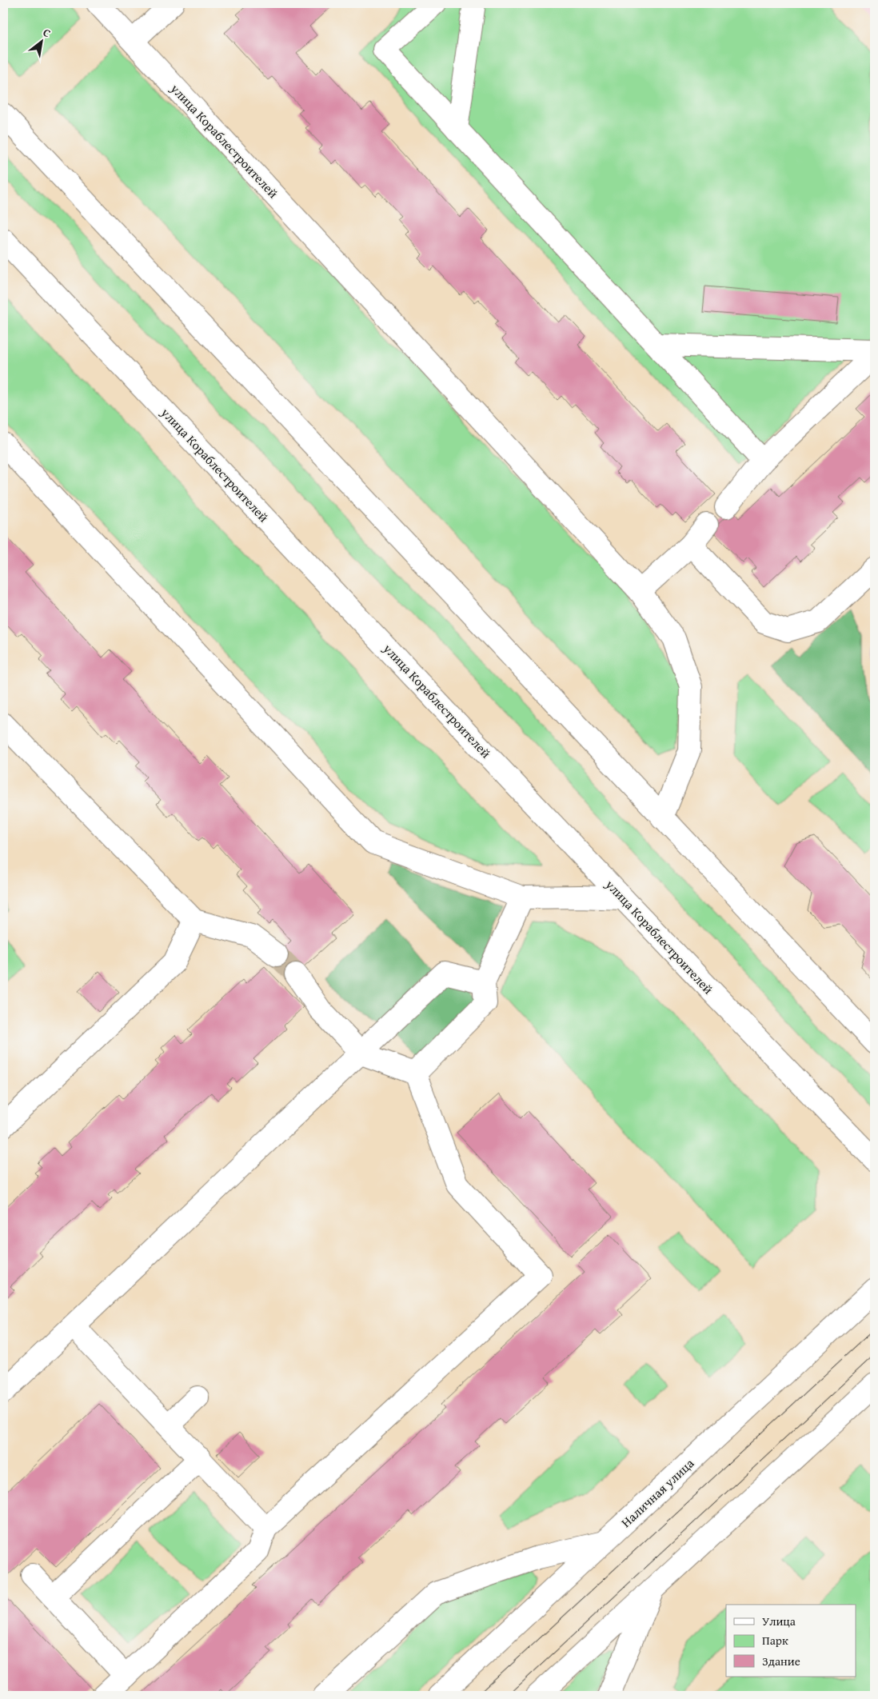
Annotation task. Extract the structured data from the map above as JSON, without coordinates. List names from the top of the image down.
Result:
{
  "streets": {
    "main road": ["улица Кораблестроителей", "Наличная улица"]
  },
  "legend": ["Улица", "Парк", "Здание"],
  "north": "top right"
}
